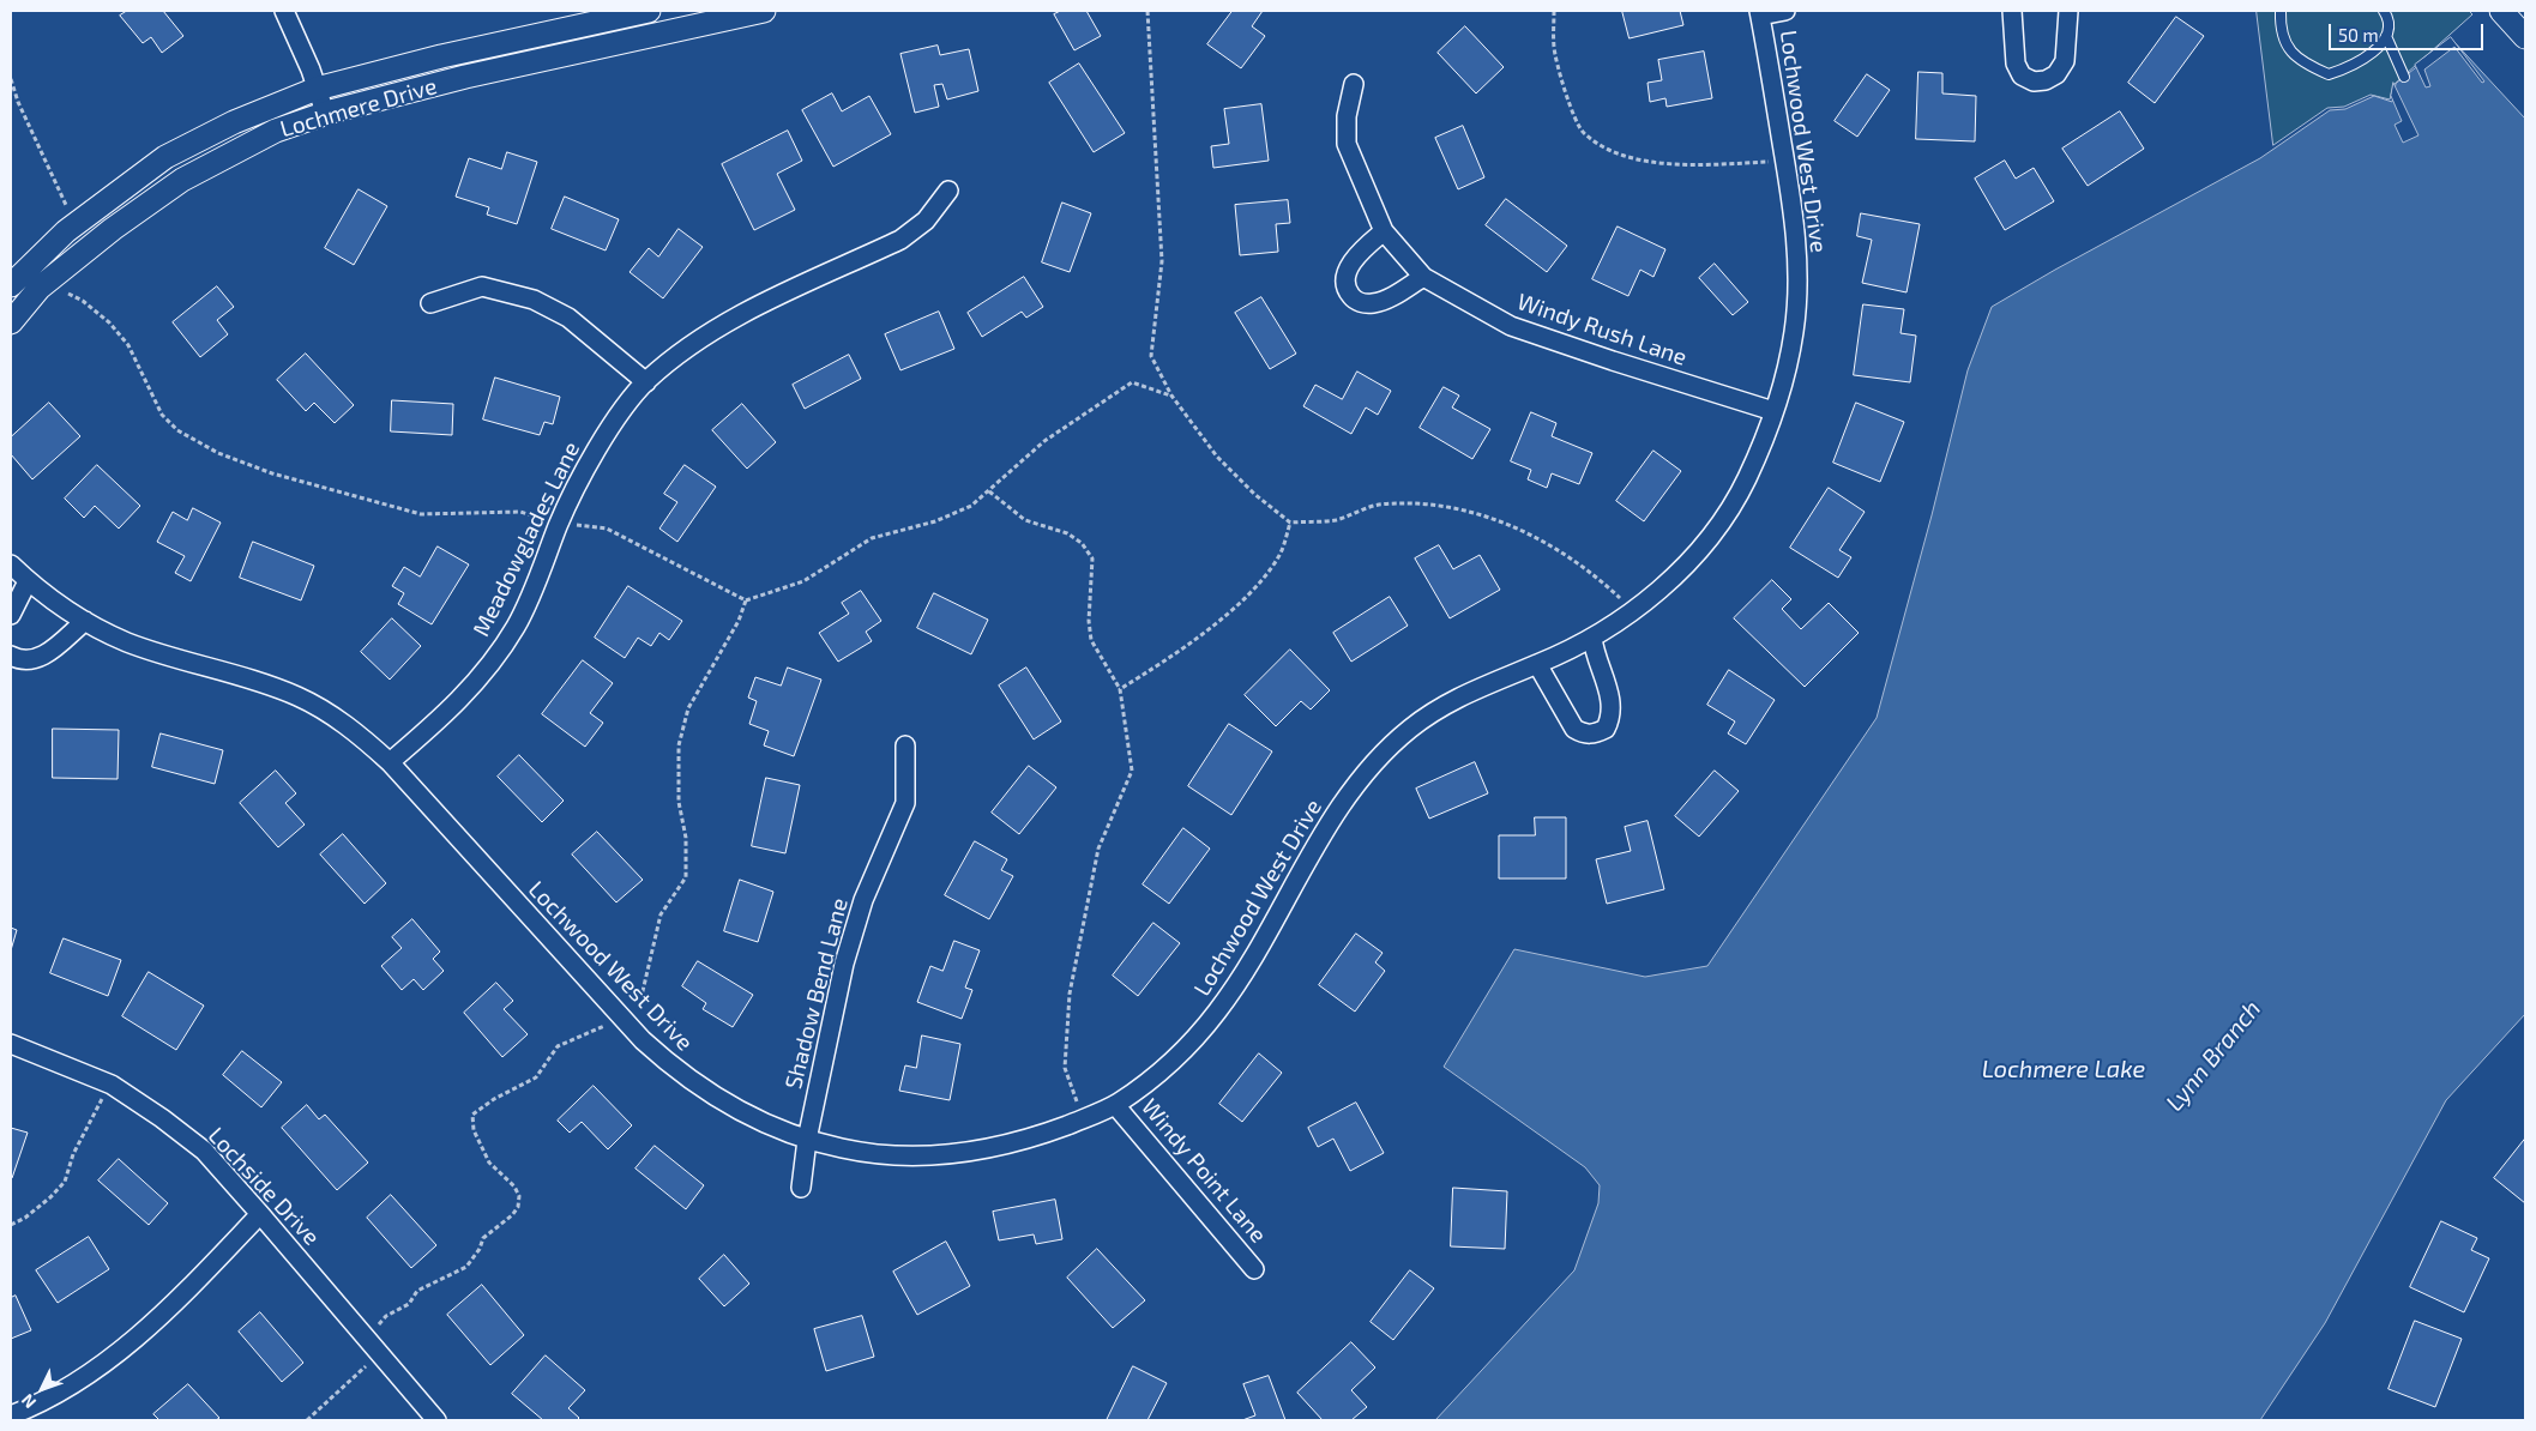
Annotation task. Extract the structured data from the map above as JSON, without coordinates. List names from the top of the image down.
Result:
{
  "streets": {
    "street": [
      "Lochmere Drive",
      "Lochwood West Drive",
      "Windy Rush Lane",
      "Meadowglades Lane",
      "Shadow Bend Lane",
      "Windy Point Lane",
      "Lochside Drive"
    ]
  },
  "crossings": [
    ["Lochwood West Drive", "Windy Rush Lane"],
    ["Lochwood West Drive", "Meadowglades Lane"],
    ["Lochwood West Drive", "Shadow Bend Lane"],
    ["Lochwood West Drive", "Windy Point Lane"]
  ],
  "water": ["Lynn Branch", "Lochmere Lake"],
  "scale_bar": "50 m",
  "north": "bottom left"
}
